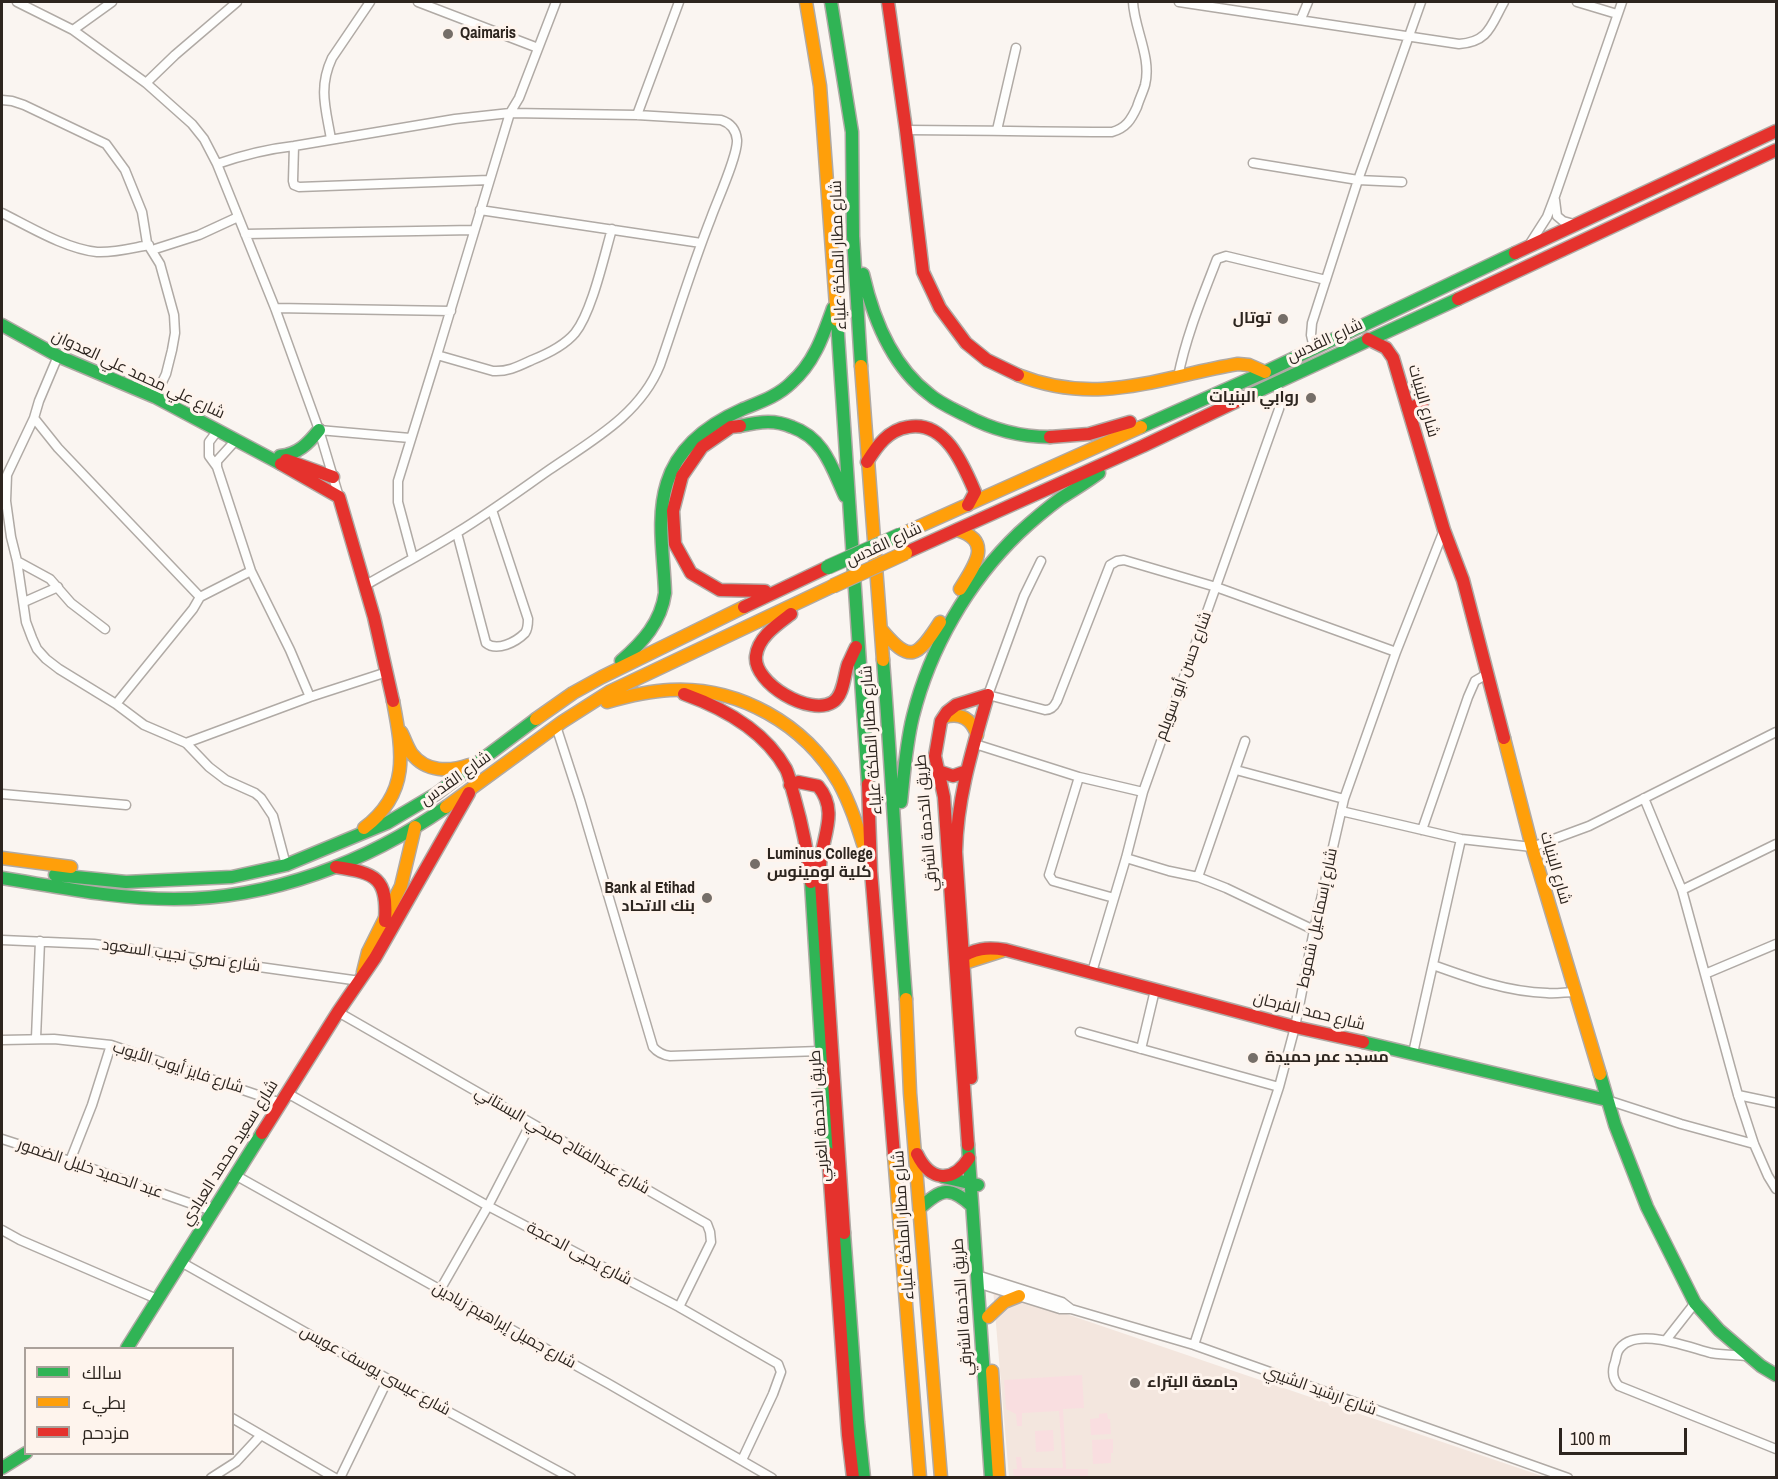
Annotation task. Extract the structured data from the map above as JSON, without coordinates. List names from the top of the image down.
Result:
{
  "streets": {
    "main road": [
      "شارع مطار الملكة علياء",
      "شارع القدس",
      "شارع علي محمد علي العدوان",
      "شارع البنيات",
      "طريق الخدمة الشرقي",
      "شارع حمد الفرحان",
      "طريق الخدمة الغربي",
      "شارع سعيد محمد العبادي"
    ],
    "street": [
      "شارع حسن أبو سويلم",
      "شارع إسماعيل شموط",
      "شارع نصري نجيب السعود",
      "شارع فايز أيوب الأيوب",
      "شارع عبدالفتاح صبحي البستاني",
      "عبد الحميد خليل الضمور",
      "شارع يحيى الدعجة",
      "شارع جميل إبراهيم زيادين",
      "شارع عيسى يوسف عويس",
      "شارع ارشيد الشيبي"
    ]
  },
  "crossings": [
    ["شارع القدس", "شارع البنيات"],
    ["شارع القدس", "شارع حسن أبو سويلم"],
    ["شارع القدس", "شارع سعيد محمد العبادي"],
    ["شارع البنيات", "شارع إسماعيل شموط"],
    ["شارع البنيات", "شارع حمد الفرحان"],
    ["شارع حسن أبو سويلم", "شارع حمد الفرحان"],
    ["طريق الخدمة الشرقي", "شارع حمد الفرحان"],
    ["طريق الخدمة الشرقي", "شارع ارشيد الشيبي"],
    ["شارع إسماعيل شموط", "شارع حمد الفرحان"],
    ["شارع إسماعيل شموط", "شارع ارشيد الشيبي"],
    ["شارع نصري نجيب السعود", "شارع سعيد محمد العبادي"],
    ["شارع فايز أيوب الأيوب", "شارع سعيد محمد العبادي"],
    ["شارع فايز أيوب الأيوب", "شارع يحيى الدعجة"],
    ["شارع عبدالفتاح صبحي البستاني", "شارع سعيد محمد العبادي"],
    ["شارع عبدالفتاح صبحي البستاني", "شارع يحيى الدعجة"],
    ["شارع سعيد محمد العبادي", "عبد الحميد خليل الضمور"],
    ["شارع سعيد محمد العبادي", "شارع يحيى الدعجة"],
    ["شارع سعيد محمد العبادي", "شارع جميل إبراهيم زيادين"],
    ["شارع سعيد محمد العبادي", "شارع عيسى يوسف عويس"],
    ["شارع يحيى الدعجة", "شارع جميل إبراهيم زيادين"]
  ],
  "places": [
    "Qaimaris",
    "توتال",
    "روابي البنيات",
    "Luminus College كلية لومينوس",
    "Bank al Etihad بنك الاتحاد",
    "مسجد عمر حميدة",
    "جامعة البتراء"
  ],
  "legend": ["سالك", "بطيء", "مزدحم"],
  "scale_bar": "100 m"
}
